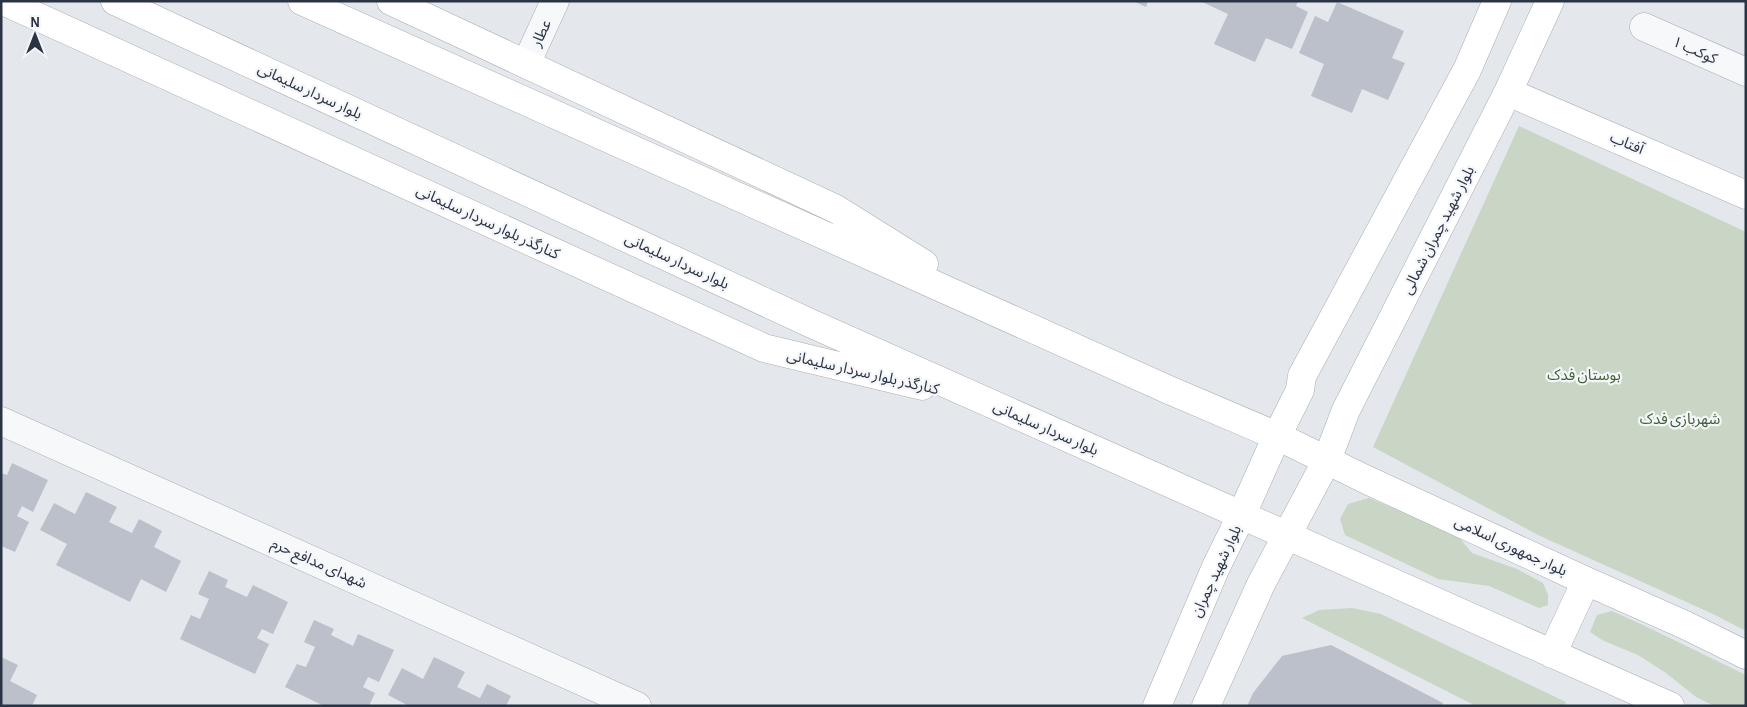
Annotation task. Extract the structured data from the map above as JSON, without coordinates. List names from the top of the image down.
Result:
{
  "streets": {
    "main road": [
      "بلوار سردار سلیمانی",
      "آفتاب",
      "کنارگذر بلوار سردار سلیمانی",
      "بلوار شهید چمران شمالی",
      "بلوار جمهوری اسلامی",
      "بلوار شهید چمران"
    ],
    "street": ["عطار", "کوکب ۱", "شهدای مدافع حرم"]
  },
  "crossings": [
    ["بلوار سردار سلیمانی", "کنارگذر بلوار سردار سلیمانی"],
    ["بلوار سردار سلیمانی", "بلوار شهید چمران"],
    ["آفتاب", "بلوار شهید چمران شمالی"],
    ["بلوار شهید چمران شمالی", "بلوار جمهوری اسلامی"],
    ["بلوار جمهوری اسلامی", "بلوار شهید چمران"]
  ],
  "parks": ["بوستان فدک", "شهربازی فدک"],
  "north": "top"
}
